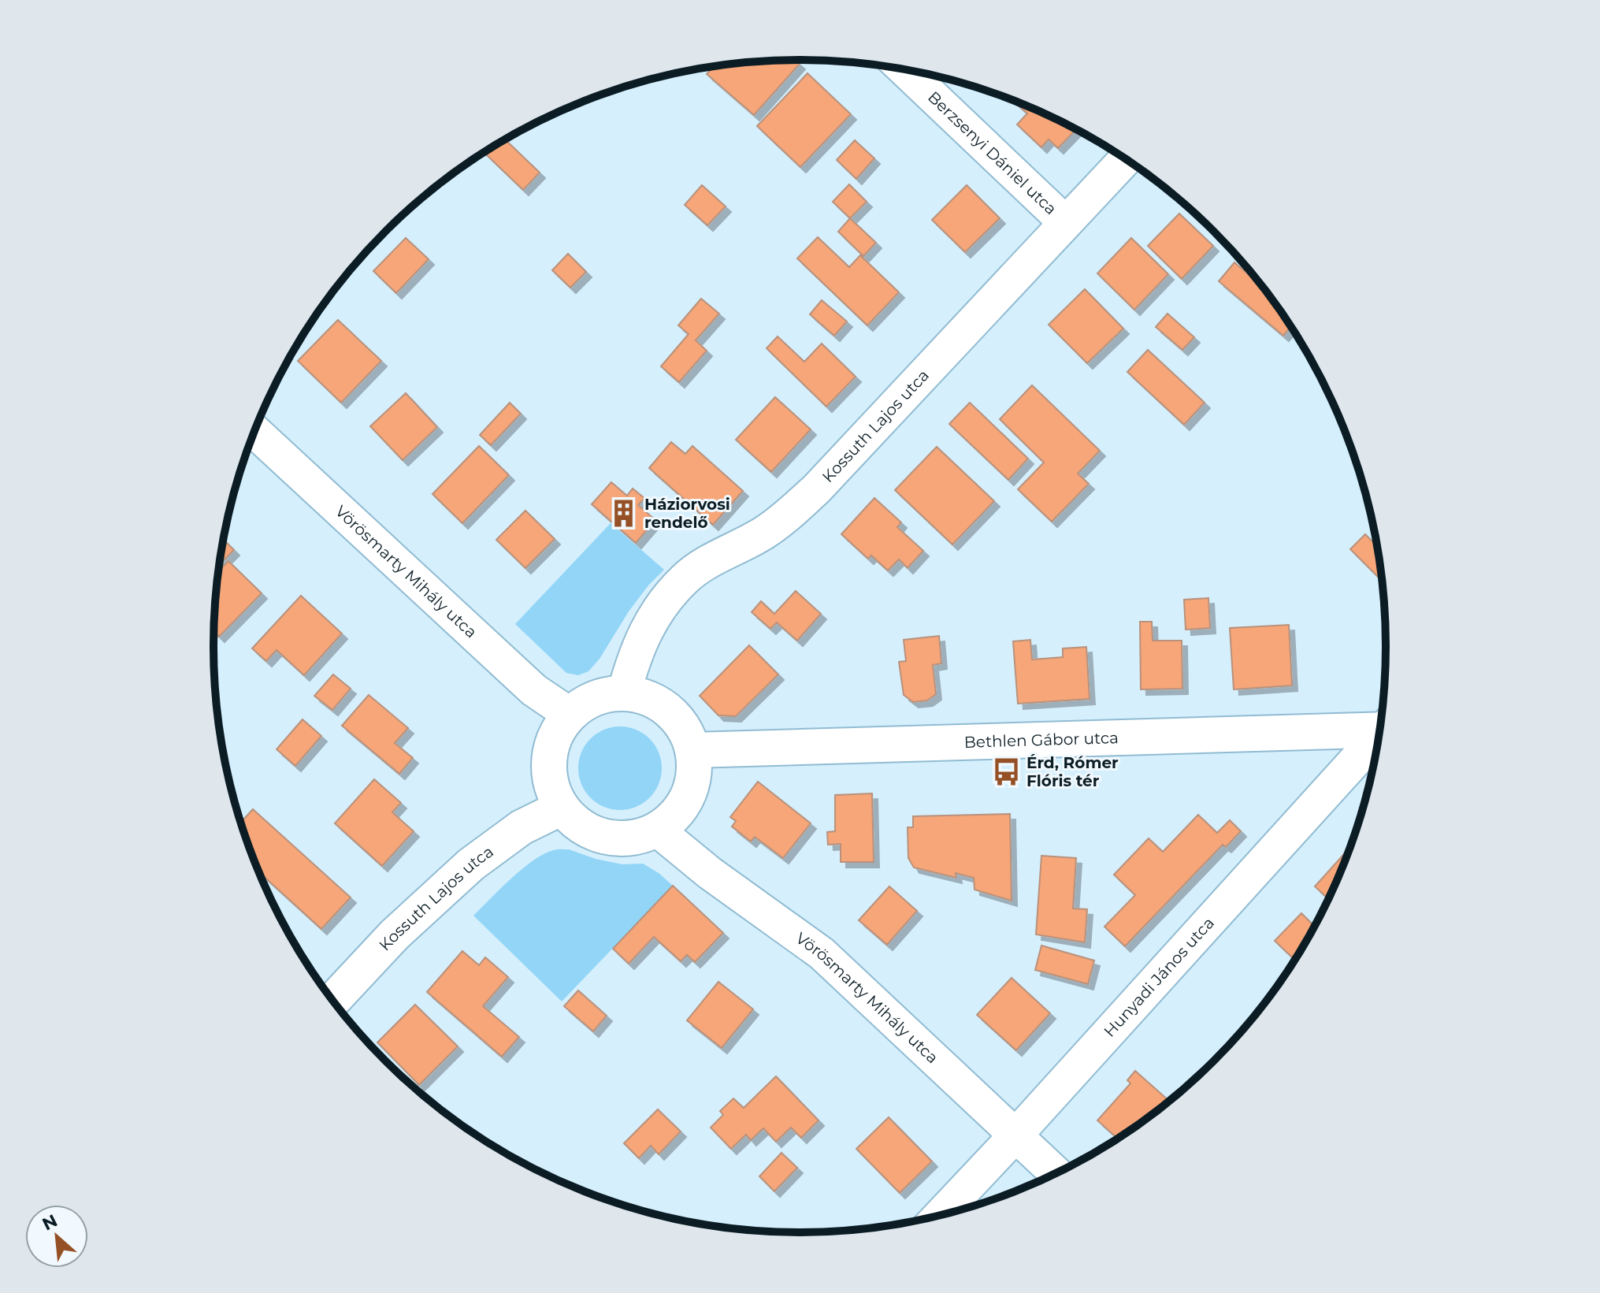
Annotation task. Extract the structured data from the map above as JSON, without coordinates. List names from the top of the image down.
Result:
{
  "streets": {
    "street": [
      "Berzsenyi Dániel utca",
      "Kossuth Lajos utca",
      "Vörösmarty Mihály utca",
      "Bethlen Gábor utca",
      "Hunyadi János utca"
    ]
  },
  "crossings": [
    ["Berzsenyi Dániel utca", "Kossuth Lajos utca"],
    ["Kossuth Lajos utca", "Vörösmarty Mihály utca"],
    ["Kossuth Lajos utca", "Bethlen Gábor utca"],
    ["Vörösmarty Mihály utca", "Bethlen Gábor utca"],
    ["Vörösmarty Mihály utca", "Hunyadi János utca"]
  ],
  "places": {
    "building": ["Háziorvosi rendelő"],
    "bus stop": ["Érd, Rómer Flóris tér"]
  },
  "north": "top left"
}
